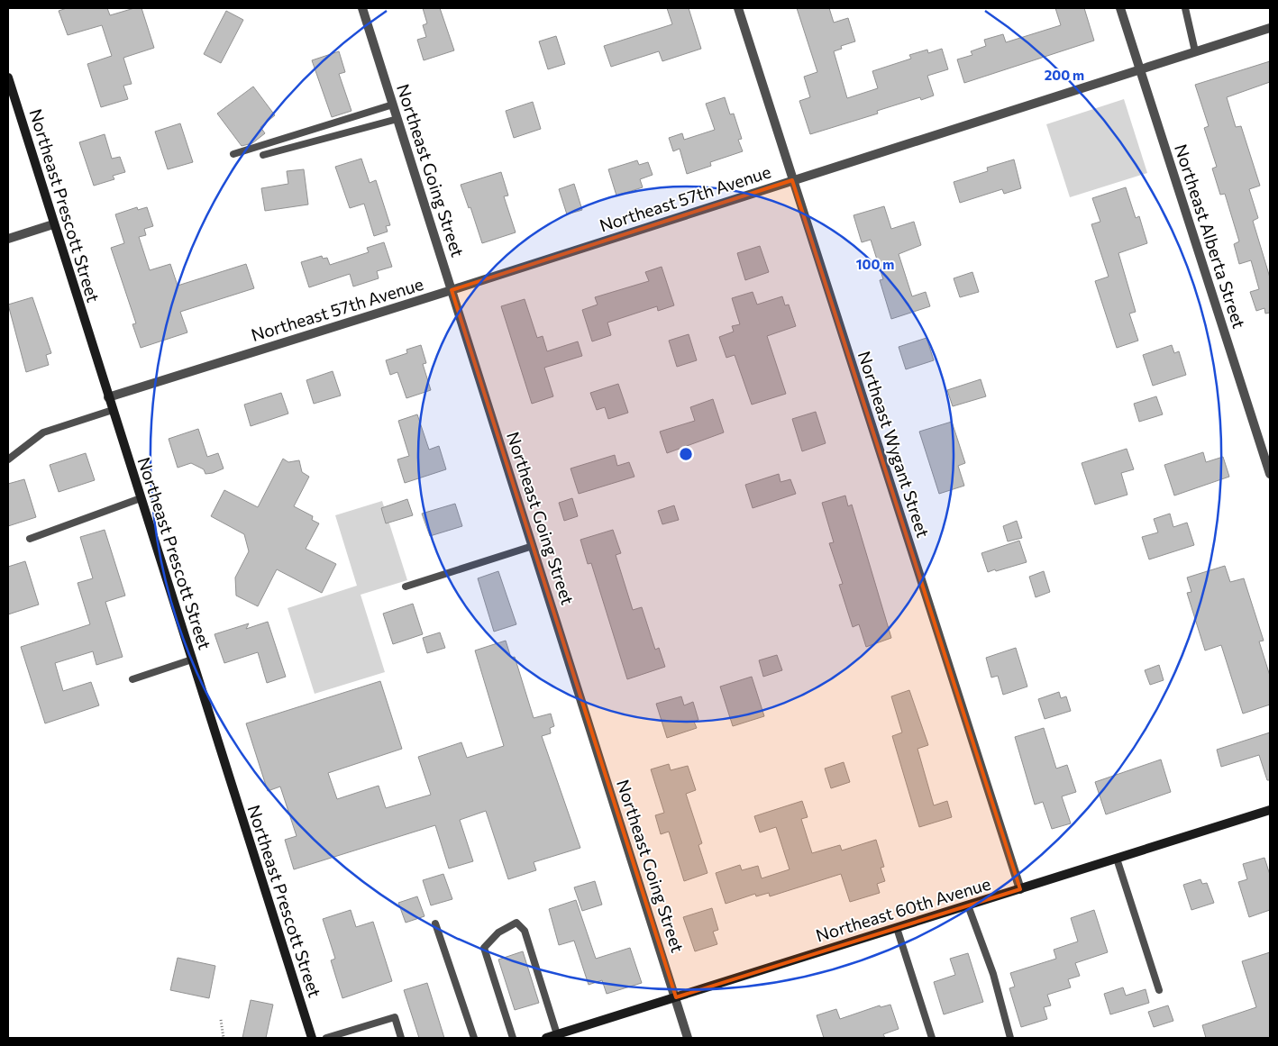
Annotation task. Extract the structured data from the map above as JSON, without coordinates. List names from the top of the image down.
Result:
{
  "streets": {
    "street": [
      "Northeast Going Street",
      "Northeast 57th Avenue",
      "Northeast Prescott Street",
      "Northeast Alberta Street",
      "Northeast Wygant Street",
      "Northeast 60th Avenue"
    ]
  },
  "crossings": [
    ["Northeast Going Street", "Northeast 57th Avenue"],
    ["Northeast Going Street", "Northeast 60th Avenue"],
    ["Northeast 57th Avenue", "Northeast Prescott Street"],
    ["Northeast 57th Avenue", "Northeast Alberta Street"],
    ["Northeast 57th Avenue", "Northeast Wygant Street"],
    ["Northeast Wygant Street", "Northeast 60th Avenue"]
  ],
  "rings": ["200 m", "100 m"]
}
